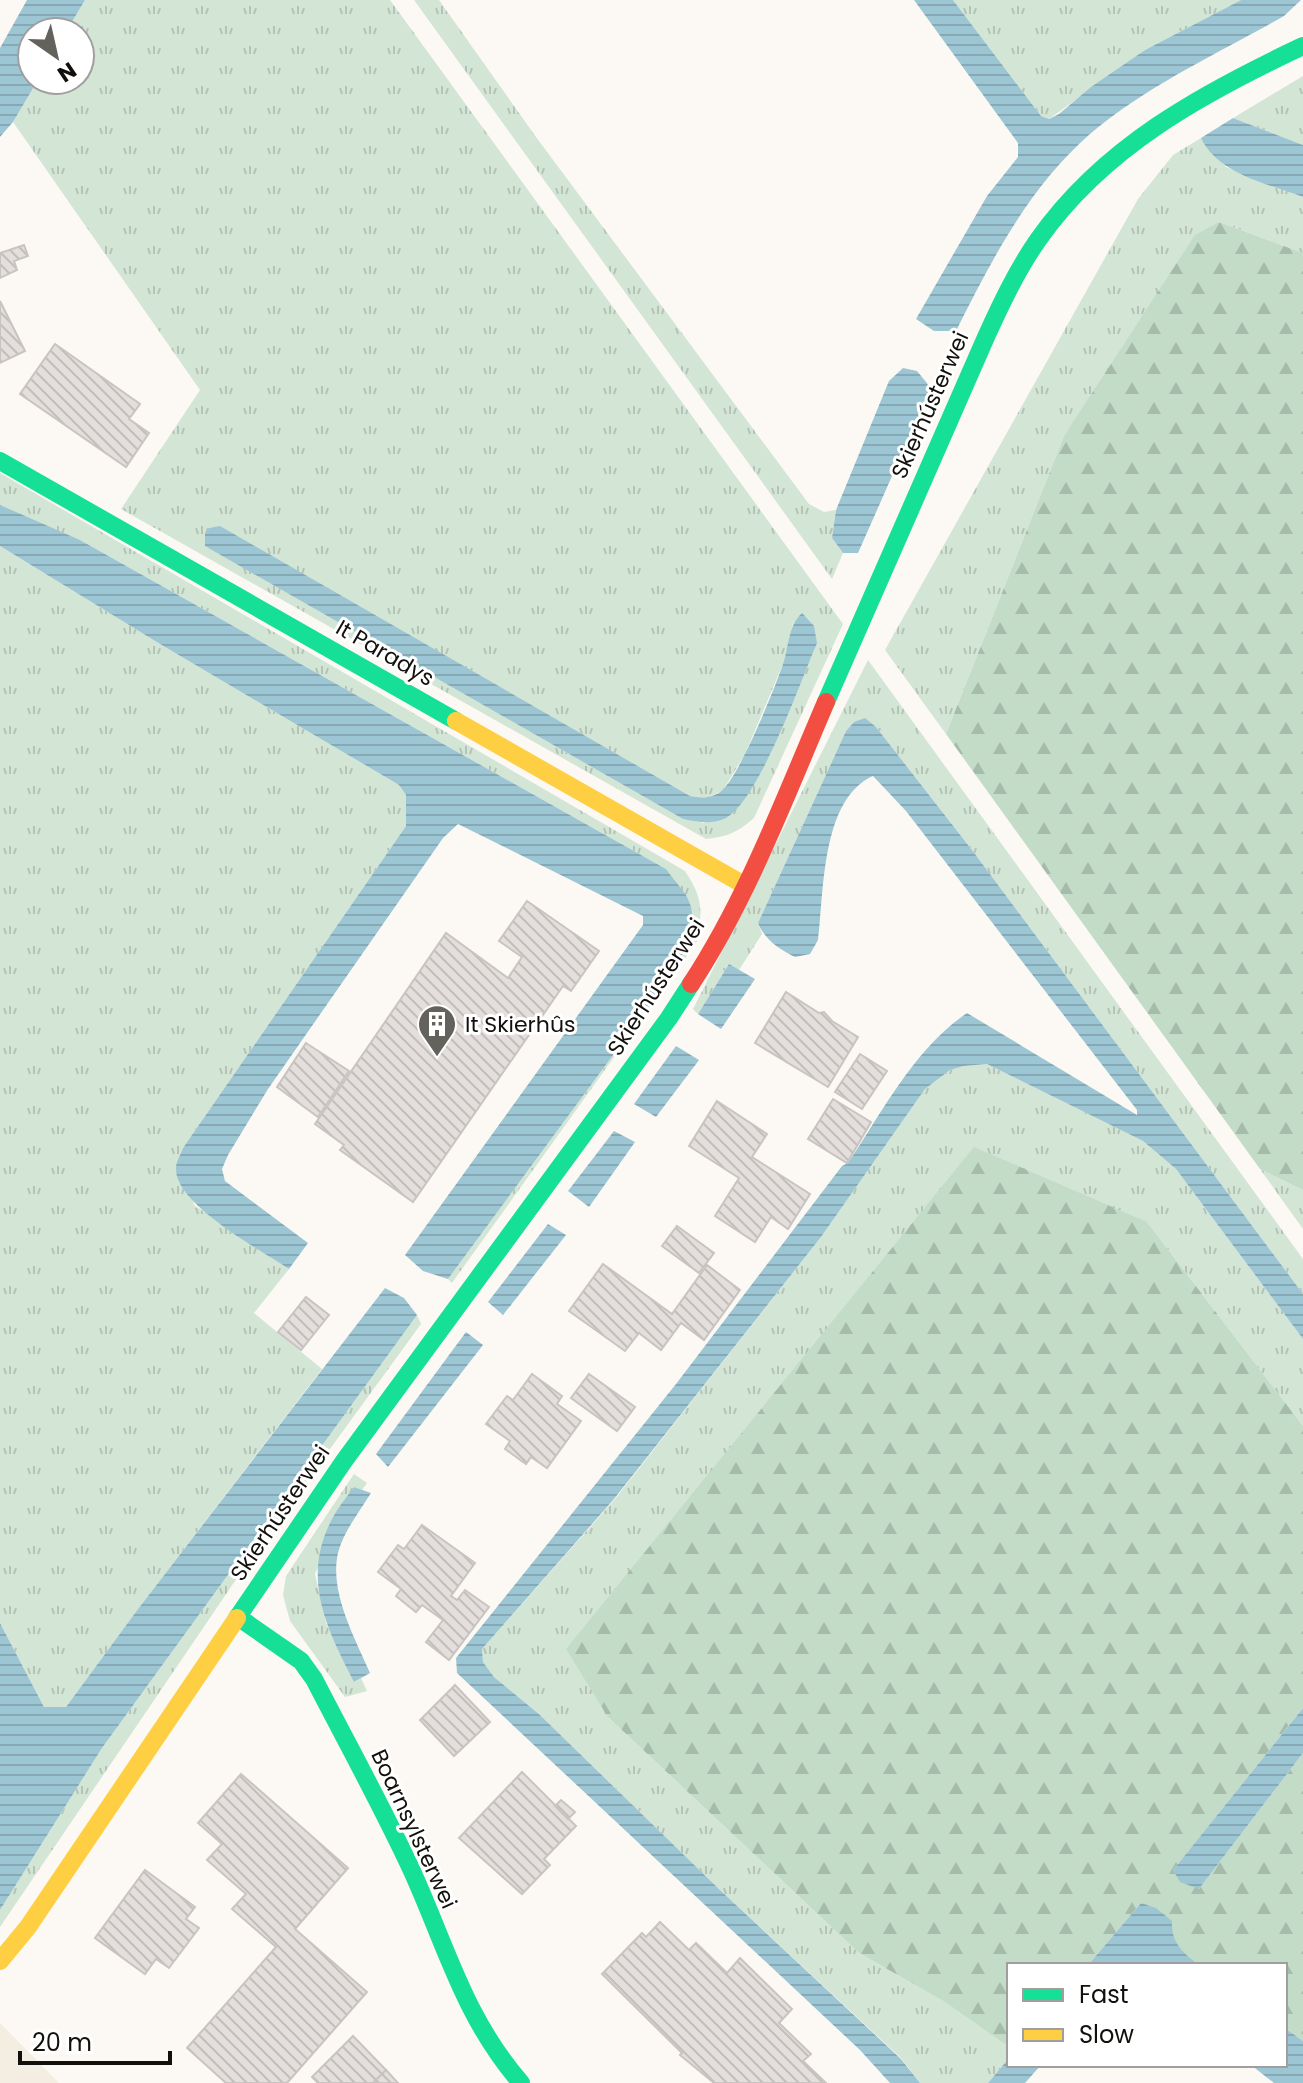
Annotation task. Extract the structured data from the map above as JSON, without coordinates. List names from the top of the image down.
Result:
{
  "streets": {
    "street": ["Skierhústerwei", "It Paradys", "Boarnsylsterwei"]
  },
  "crossings": [
    ["Skierhústerwei", "It Paradys"],
    ["Skierhústerwei", "Boarnsylsterwei"]
  ],
  "places": {
    "building": ["It Skierhûs"]
  },
  "legend": ["Fast", "Slow"],
  "scale_bar": "20 m",
  "north": "bottom right"
}
